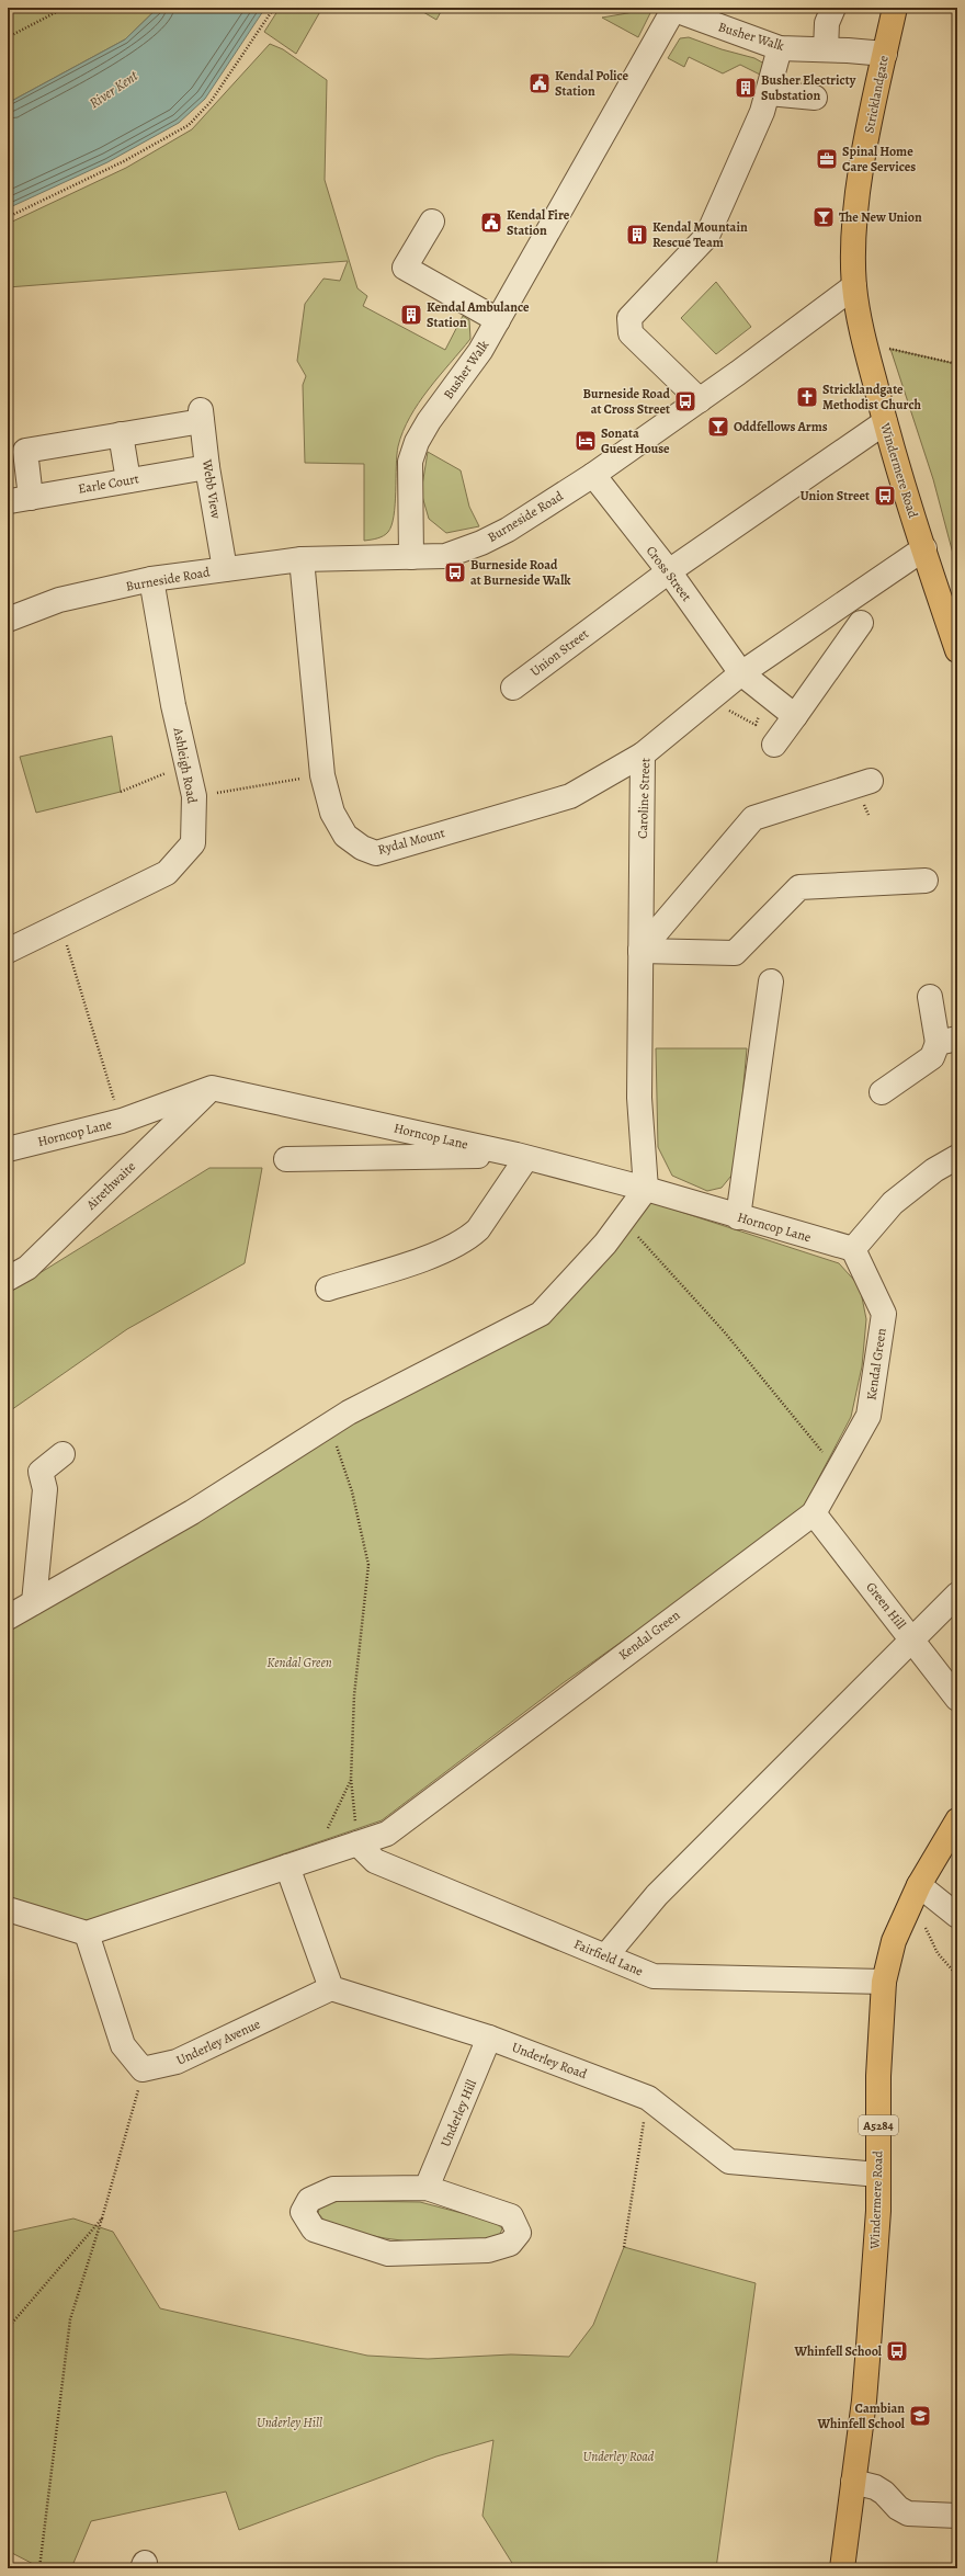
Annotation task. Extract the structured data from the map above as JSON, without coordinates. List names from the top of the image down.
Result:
{
  "streets": {
    "highway": ["Stricklandgate", "Windermere Road", "A5284"],
    "street": [
      "Busher Walk",
      "Earle Court",
      "Webb View",
      "Burneside Road",
      "Cross Street",
      "Union Street",
      "Ashleigh Road",
      "Caroline Street",
      "Rydal Mount",
      "Horncop Lane",
      "Airethwaite",
      "Kendal Green",
      "Green Hill",
      "Fairfield Lane",
      "Underley Avenue",
      "Underley Road",
      "Underley Hill"
    ]
  },
  "crossings": [
    ["Busher Walk", "Stricklandgate"],
    ["Busher Walk", "Burneside Road"],
    ["Stricklandgate", "Windermere Road"],
    ["Stricklandgate", "Burneside Road"],
    ["Windermere Road", "Burneside Road"],
    ["Windermere Road", "Union Street"],
    ["Windermere Road", "Caroline Street"],
    ["Windermere Road", "Fairfield Lane"],
    ["Windermere Road", "Underley Road"],
    ["Earle Court", "Webb View"],
    ["Webb View", "Burneside Road"],
    ["Burneside Road", "Cross Street"],
    ["Burneside Road", "Ashleigh Road"],
    ["Burneside Road", "Rydal Mount"],
    ["Cross Street", "Union Street"],
    ["Cross Street", "Caroline Street"],
    ["Caroline Street", "Rydal Mount"],
    ["Caroline Street", "Horncop Lane"],
    ["Horncop Lane", "Airethwaite"],
    ["Horncop Lane", "Kendal Green"],
    ["Kendal Green", "Green Hill"],
    ["Kendal Green", "Fairfield Lane"],
    ["Underley Avenue", "Underley Road"],
    ["Underley Road", "Underley Hill"]
  ],
  "water": ["River Kent"],
  "parks": ["Kendal Green", "Underley Hill", "Underley Road"],
  "places": {
    "public building": ["Kendal Police Station", "Kendal Fire Station"],
    "building": ["Busher Electricty Substation", "Kendal Mountain Rescue Team", "Kendal Ambulance Station"],
    "office": ["Spinal Home Care Services"],
    "bar": ["The New Union", "Oddfellows Arms"],
    "church": ["Stricklandgate Methodist Church"],
    "bus stop": [
      "Burneside Road at Cross Street",
      "Union Street",
      "Burneside Road at Burneside Walk",
      "Whinfell School"
    ],
    "hotel": ["Sonata Guest House"],
    "school or university": ["Cambian Whinfell School"]
  }
}
